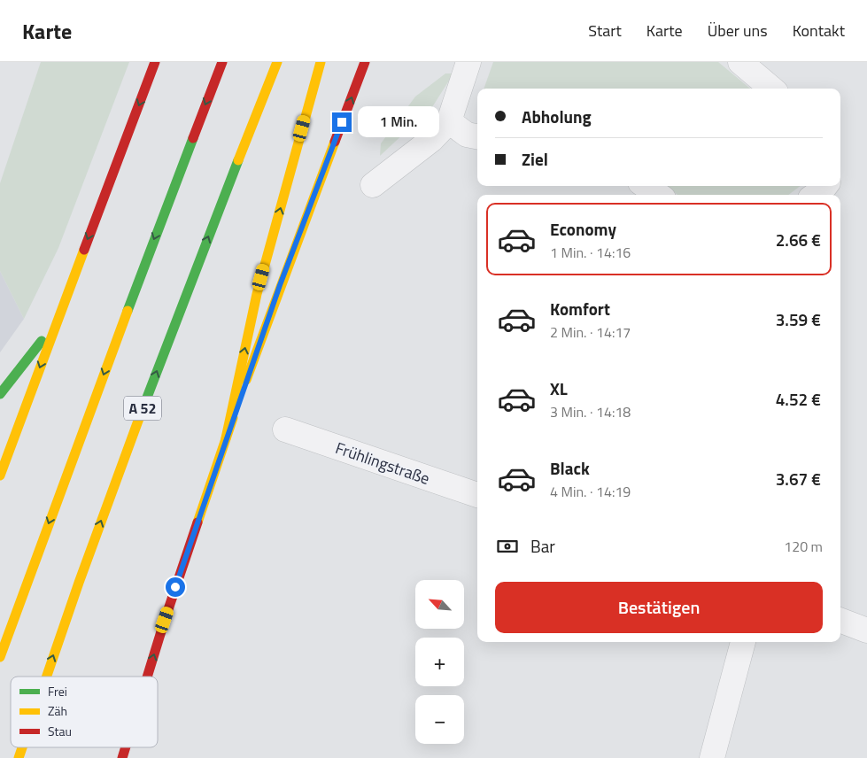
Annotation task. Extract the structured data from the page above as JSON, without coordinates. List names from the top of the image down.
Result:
{
  "streets": {
    "main road": ["A 52"],
    "street": ["Frühlingstraße"]
  },
  "legend": ["Frei", "Zäh", "Stau"],
  "north": "top left",
  "page": {
    "header": "Karte",
    "nav": [
      "Start",
      "Karte",
      "Über uns",
      "Kontakt"
    ],
    "banner": ["Abholung", "Ziel"],
    "bubble": "1 Min.",
    "list": [
      {
        "name": "Economy",
        "note": "1 Min. · 14:16",
        "value": "2.66 €"
      },
      {
        "name": "Komfort",
        "note": "2 Min. · 14:17",
        "value": "3.59 €"
      },
      {
        "name": "XL",
        "note": "3 Min. · 14:18",
        "value": "4.52 €"
      },
      {
        "name": "Black",
        "note": "4 Min. · 14:19",
        "value": "3.67 €"
      }
    ],
    "pay": ["Bar", "120 m"],
    "buttons": "Bestätigen",
    "map_buttons": ["+", "−"]
  }
}
